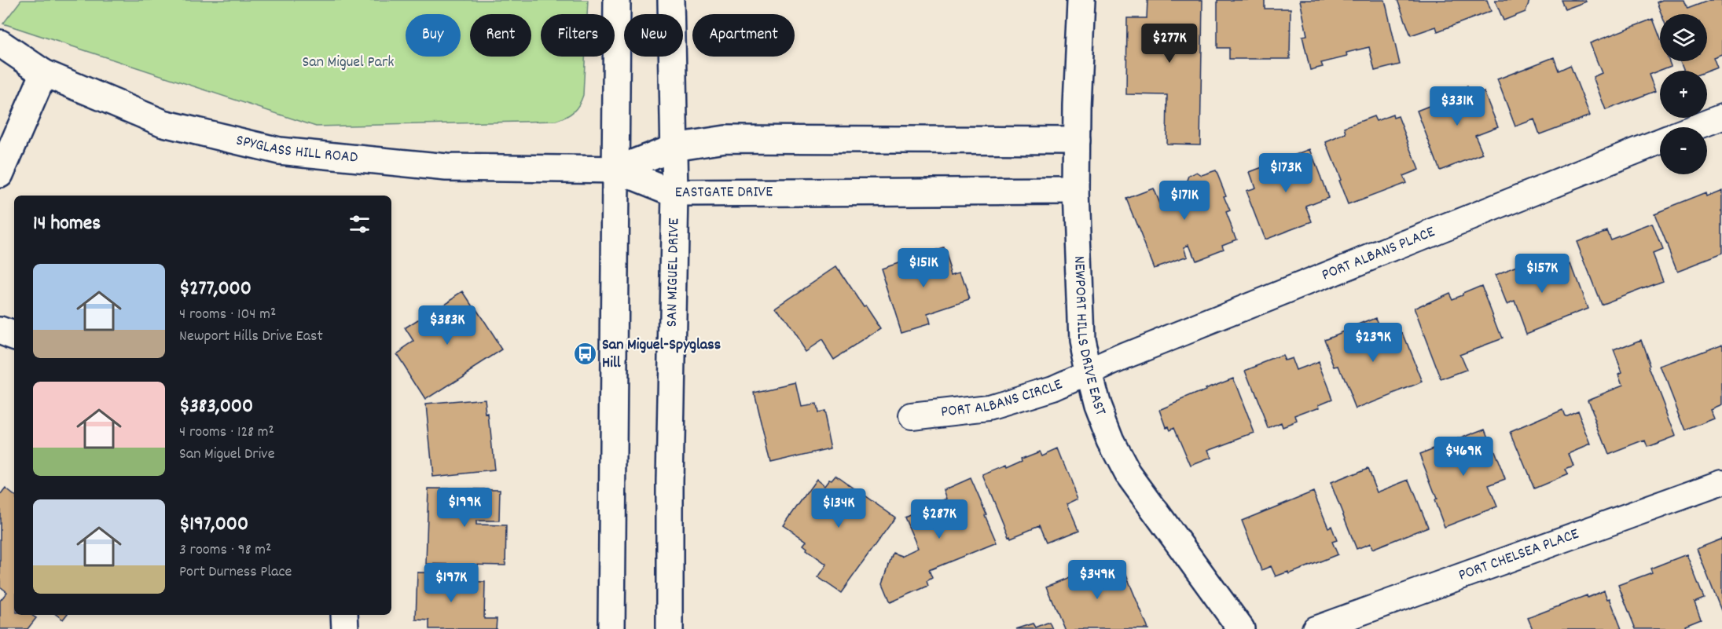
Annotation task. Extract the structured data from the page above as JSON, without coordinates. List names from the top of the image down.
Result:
{
  "streets": {
    "main road": [
      "SPYGLASS HILL ROAD",
      "EASTGATE DRIVE",
      "SAN MIGUEL DRIVE",
      "NEWPORT HILLS DRIVE EAST"
    ],
    "street": ["PORT ALBANS PLACE", "PORT ALBANS CIRCLE", "PORT CHELSEA PLACE"]
  },
  "crossings": [
    ["SPYGLASS HILL ROAD", "EASTGATE DRIVE"],
    ["EASTGATE DRIVE", "SAN MIGUEL DRIVE"],
    ["EASTGATE DRIVE", "NEWPORT HILLS DRIVE EAST"],
    ["PORT ALBANS PLACE", "NEWPORT HILLS DRIVE EAST"],
    ["PORT ALBANS PLACE", "PORT ALBANS CIRCLE"],
    ["NEWPORT HILLS DRIVE EAST", "PORT ALBANS CIRCLE"]
  ],
  "parks": ["San Miguel Park"],
  "places": {
    "bus stop": ["San Miguel-Spyglass Hill"]
  },
  "page": {
    "map_buttons": ["+", "−"],
    "chip": [
      "Buy",
      "Rent",
      "Filters",
      "New",
      "Apartment"
    ],
    "price": [
      "$277K",
      "$331K",
      "$173K",
      "$171K",
      "$151K",
      "$157K",
      "$383K",
      "$239K",
      "$469K",
      "$199K",
      "$134K",
      "$287K",
      "$349K",
      "$197K"
    ],
    "heading": "14 homes",
    "list": [
      {
        "name": "$277,000",
        "note": "4 rooms · 104 m² · Newport Hills Drive East"
      },
      {
        "name": "$383,000",
        "note": "4 rooms · 128 m² · San Miguel Drive"
      },
      {
        "name": "$197,000",
        "note": "3 rooms · 98 m² · Port Durness Place"
      }
    ]
  }
}
